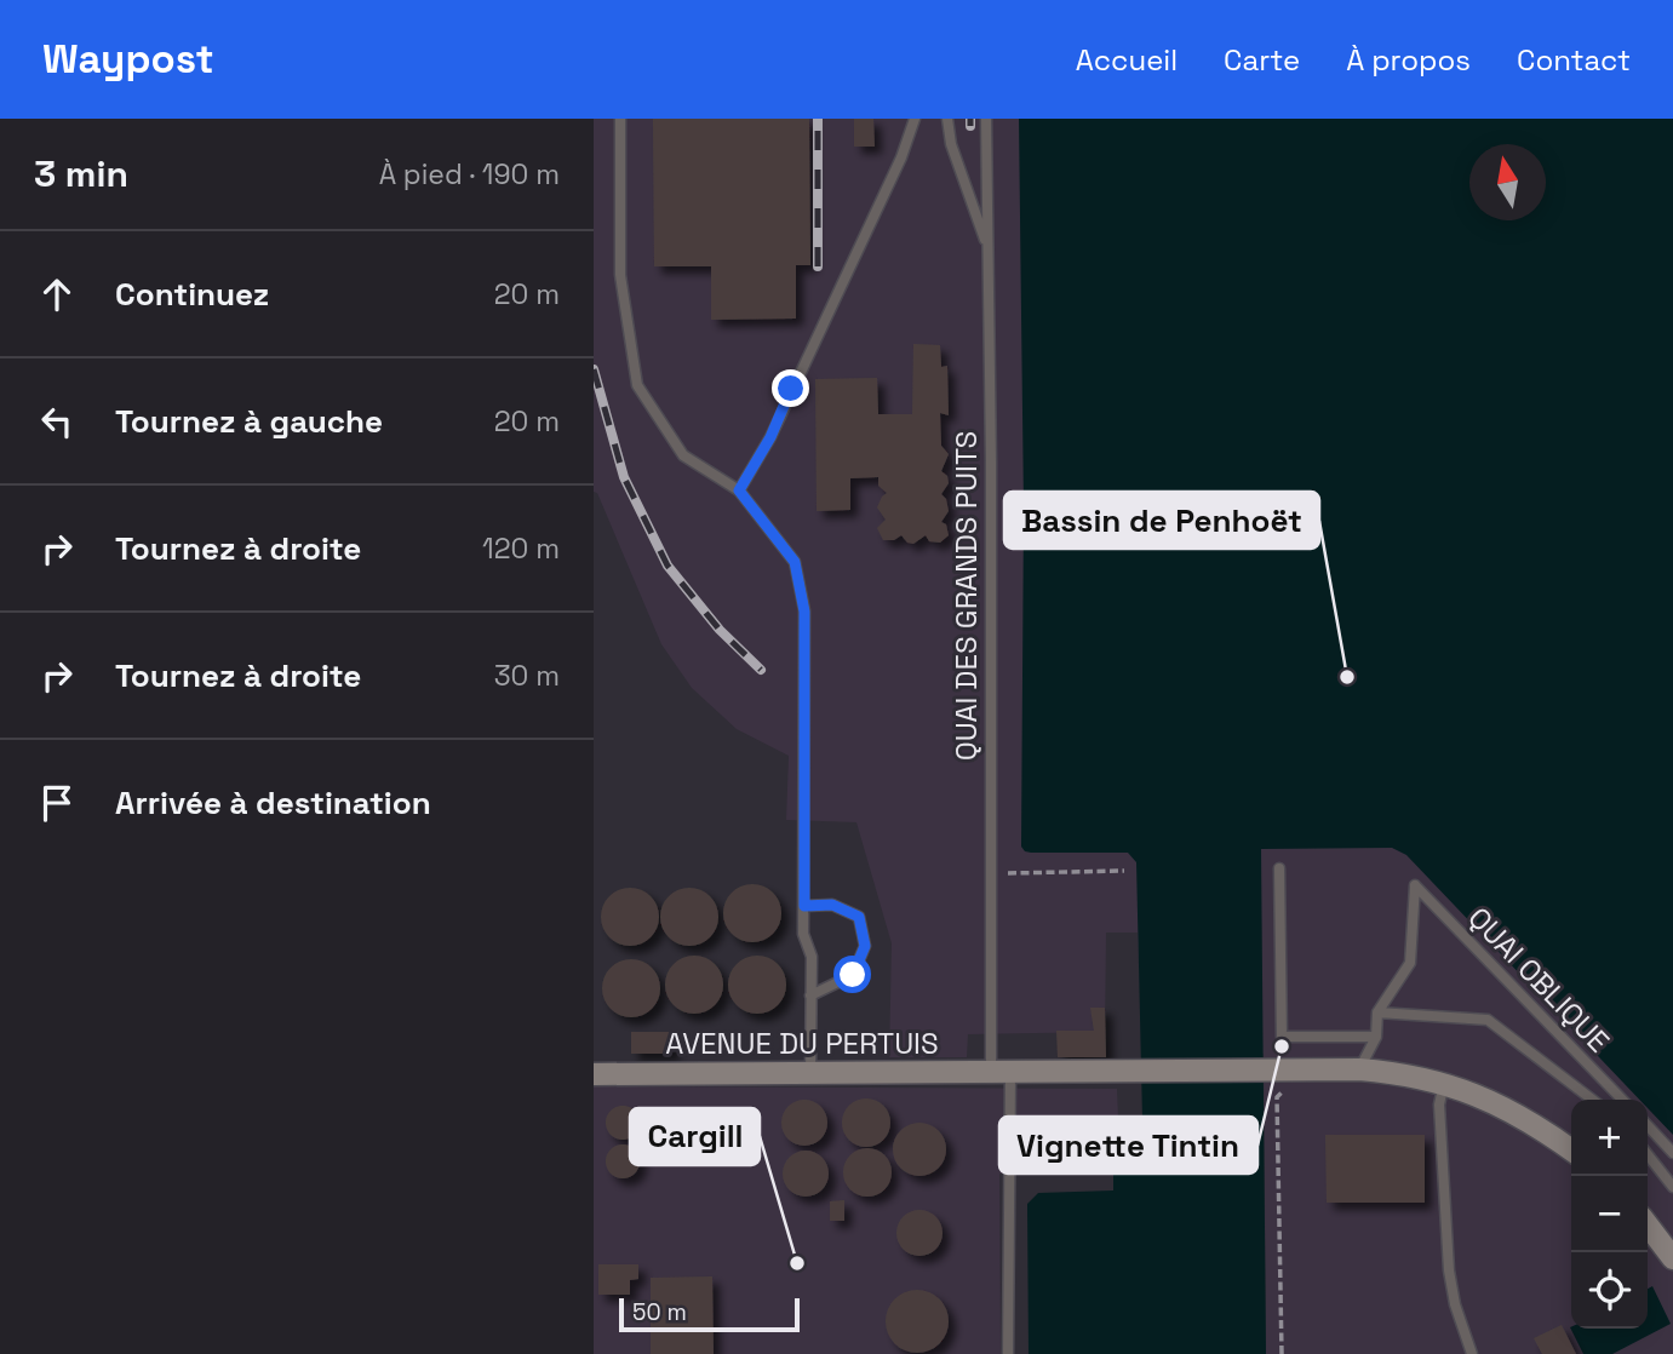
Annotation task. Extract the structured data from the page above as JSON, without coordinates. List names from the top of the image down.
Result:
{
  "streets": {
    "street": ["AVENUE DU PERTUIS"],
    "lane": ["QUAI DES GRANDS PUITS", "QUAI OBLIQUE"]
  },
  "crossings": [
    ["QUAI DES GRANDS PUITS", "AVENUE DU PERTUIS"]
  ],
  "places": ["Bassin de Penhoët", "Vignette Tintin", "Cargill"],
  "scale_bar": "50 m",
  "north": "top",
  "page": {
    "header": "Waypost",
    "nav": [
      "Accueil",
      "Carte",
      "À propos",
      "Contact"
    ],
    "heading": ["3 min", "À pied · 190 m"],
    "list": [
      ["Continuez", "20 m"],
      ["Tournez à gauche", "20 m"],
      ["Tournez à droite", "120 m"],
      ["Tournez à droite", "30 m"],
      "Arrivée à destination"
    ],
    "map_buttons": ["+", "−"],
    "scale": "50 m"
  }
}
